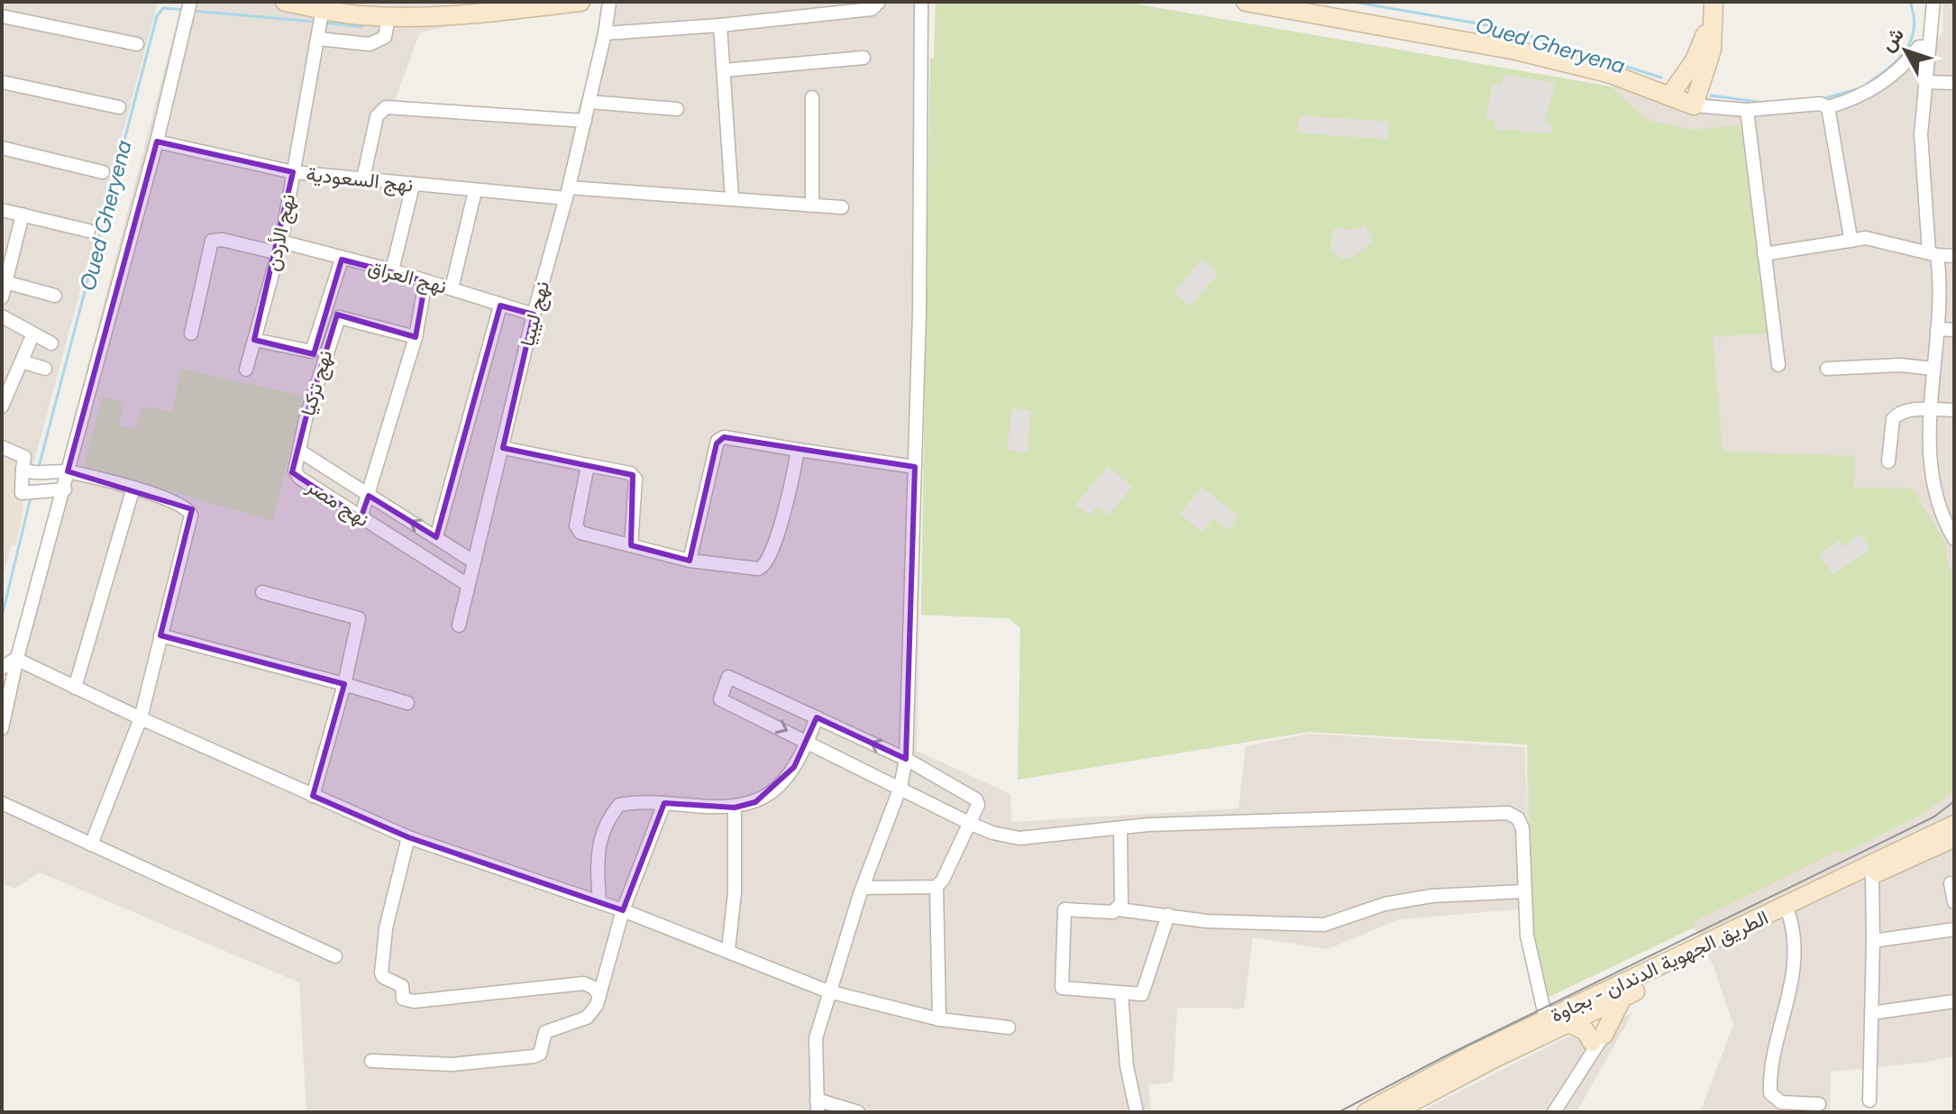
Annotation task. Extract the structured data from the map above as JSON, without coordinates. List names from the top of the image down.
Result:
{
  "streets": {
    "main road": ["الطريق الجهوية الدندان - بجاوة"],
    "street": [
      "نهج السعودية",
      "نهج الأردن",
      "نهج العراق",
      "نهج ليبيا",
      "نهج تركيا",
      "نهج مصر"
    ]
  },
  "crossings": [
    ["نهج السعودية", "نهج الأردن"],
    ["نهج السعودية", "نهج ليبيا"],
    ["نهج الأردن", "نهج العراق"],
    ["نهج العراق", "نهج ليبيا"],
    ["نهج ليبيا", "نهج مصر"],
    ["نهج تركيا", "نهج مصر"]
  ],
  "water": ["Oued Gheryena"],
  "north": "top left"
}
